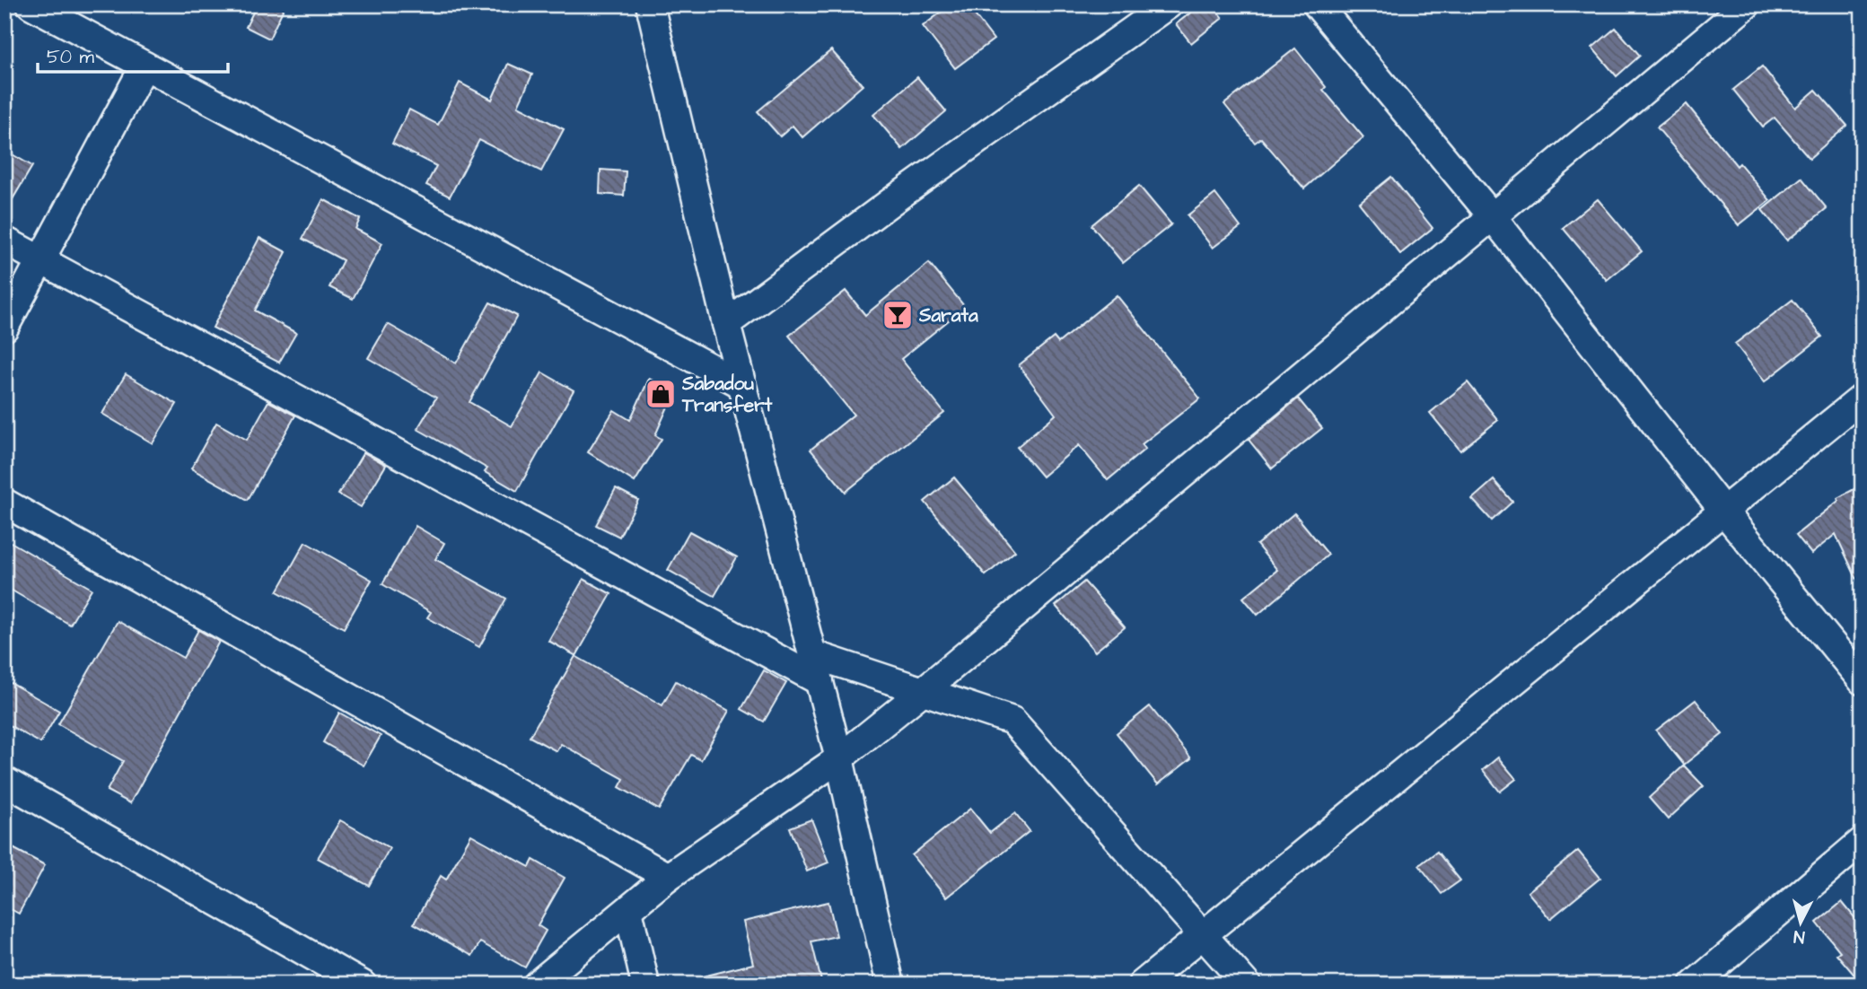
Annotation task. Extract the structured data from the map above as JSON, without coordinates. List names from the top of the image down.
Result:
{
  "places": {
    "bar": ["Sarata"],
    "shop": ["Sabadou Transfert"]
  },
  "scale_bar": "50 m",
  "north": "bottom"
}
